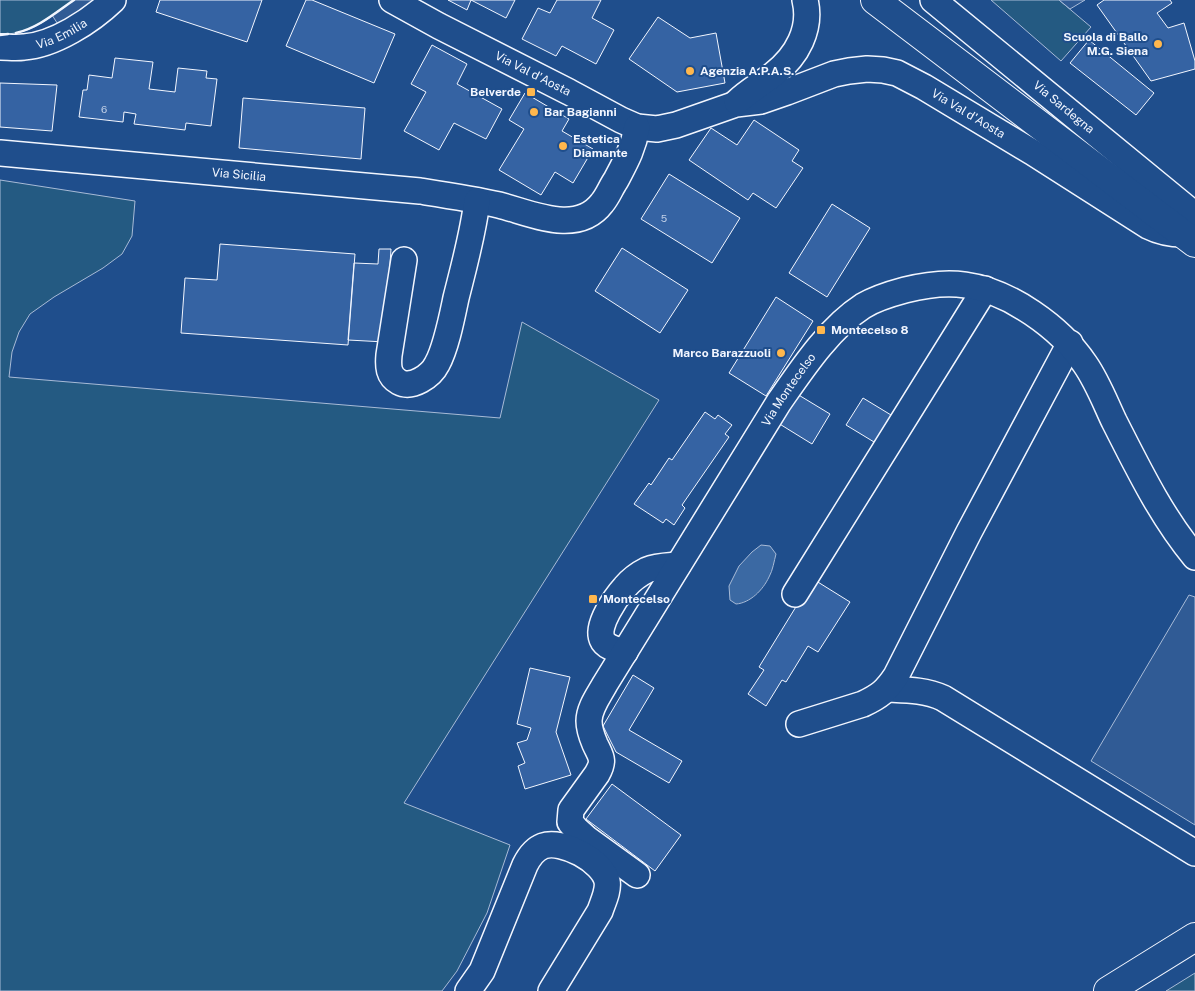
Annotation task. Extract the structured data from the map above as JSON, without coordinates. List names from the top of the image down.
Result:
{
  "streets": {
    "street": [
      "Via Emilia",
      "Via Val d'Aosta",
      "Via Sardegna",
      "Via Sicilia",
      "Via Montecelso"
    ]
  },
  "crossings": [
    ["Via Val d'Aosta", "Via Sardegna"],
    ["Via Val d'Aosta", "Via Sicilia"]
  ],
  "places": {
    "other": [
      "Scuola di Ballo M.G. Siena",
      "Agenzia A.P.A.S.",
      "Bar Bagianni",
      "Estetica Diamante",
      "Marco Barazzuoli"
    ],
    "transit": ["Belverde", "Montecelso 8", "Montecelso"]
  },
  "house_numbers": ["6", "5"]
}
